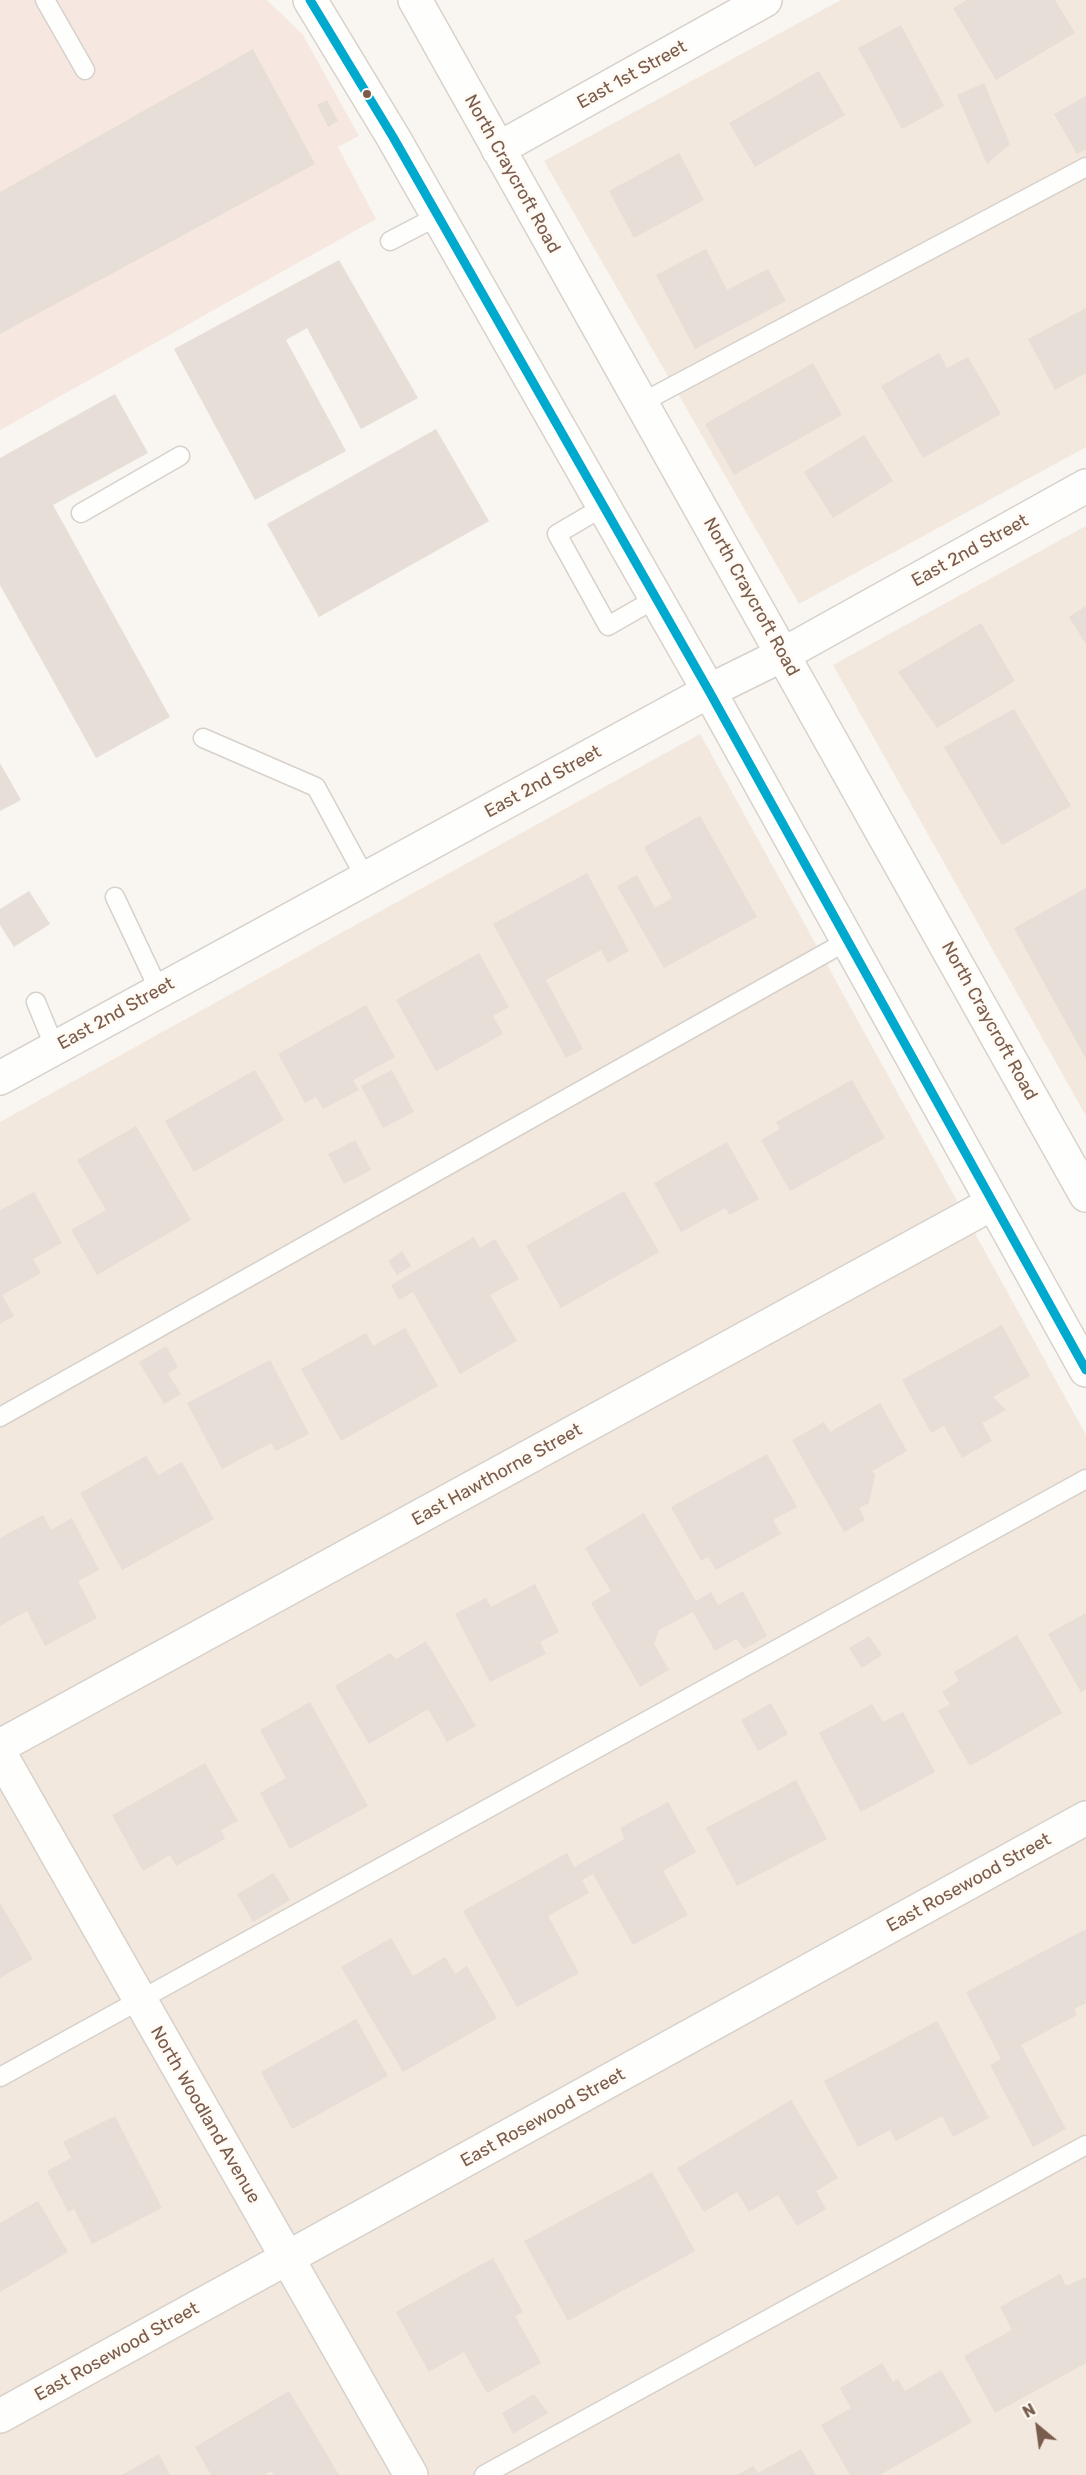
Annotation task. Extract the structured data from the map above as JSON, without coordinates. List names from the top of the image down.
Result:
{
  "streets": {
    "street": [
      "East 1st Street",
      "North Craycroft Road",
      "East 2nd Street",
      "East Hawthorne Street",
      "East Rosewood Street",
      "North Woodland Avenue"
    ]
  },
  "crossings": [
    ["East 1st Street", "North Craycroft Road"],
    ["North Craycroft Road", "East 2nd Street"],
    ["East Rosewood Street", "North Woodland Avenue"]
  ],
  "north": "top left"
}
